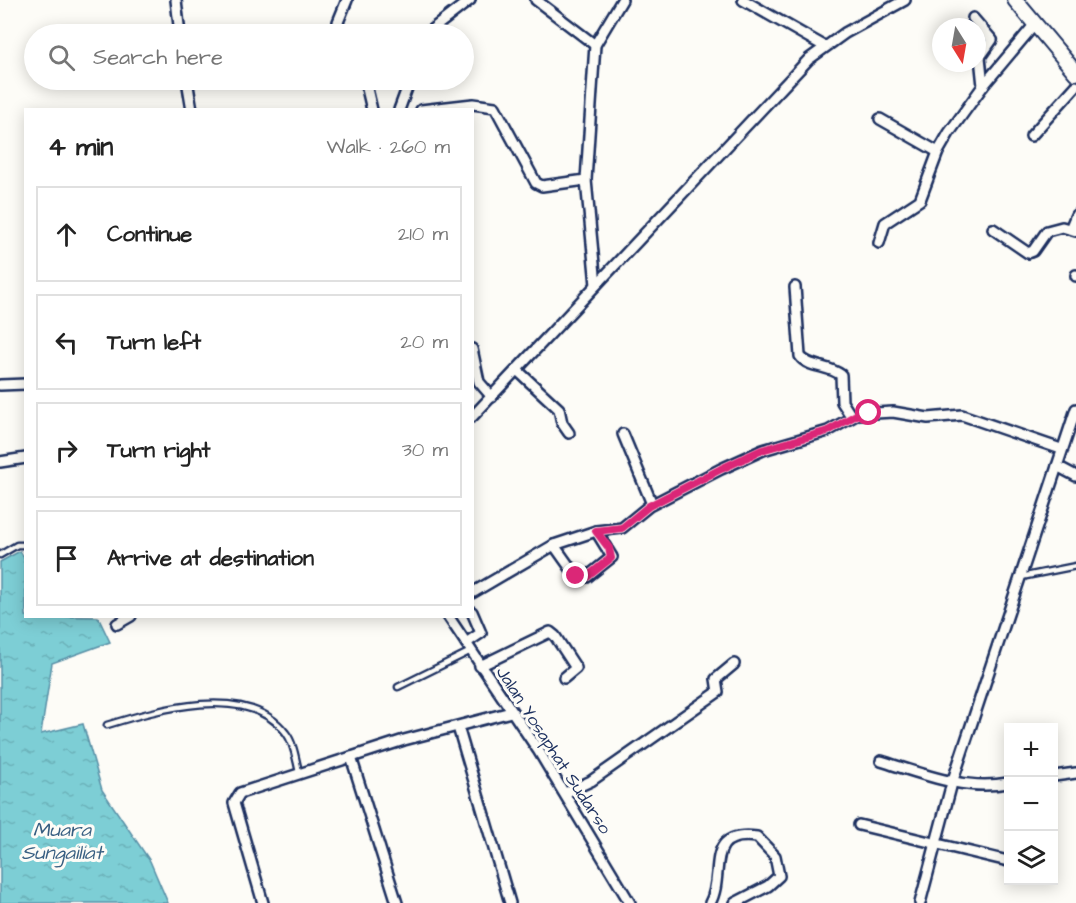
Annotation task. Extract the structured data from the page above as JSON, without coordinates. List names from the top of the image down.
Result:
{
  "streets": {
    "street": ["Jalan Yosaphat Sudarso"]
  },
  "water": ["Muara Sungailiat"],
  "north": "bottom",
  "page": {
    "search": "Search here",
    "heading": ["4 min", "Walk · 260 m"],
    "list": [
      ["Continue", "210 m"],
      ["Turn left", "20 m"],
      ["Turn right", "30 m"],
      "Arrive at destination"
    ],
    "map_buttons": ["+", "−"]
  }
}
